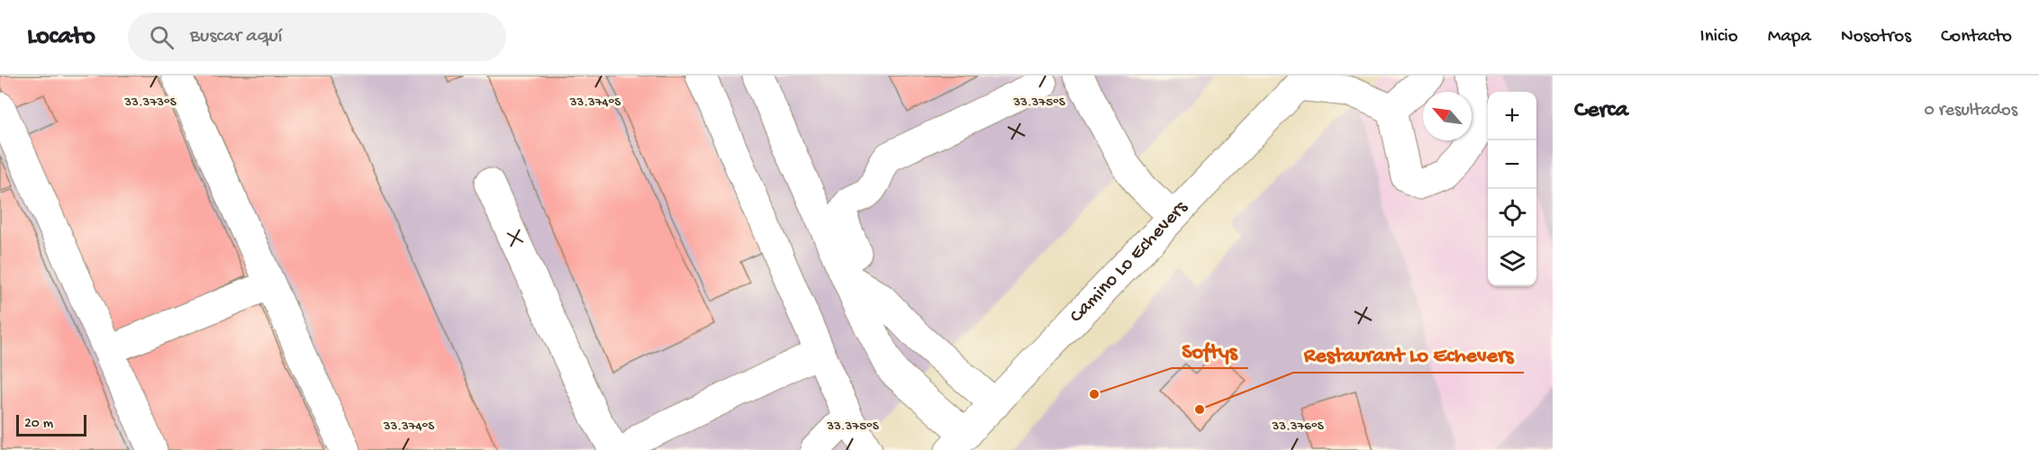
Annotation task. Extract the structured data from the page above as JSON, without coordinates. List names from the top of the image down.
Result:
{
  "streets": {
    "main road": ["Camino Lo Echevers"]
  },
  "places": ["Softys", "Restaurant Lo Echevers"],
  "scale_bar": "20 m",
  "north": "top left",
  "page": {
    "header": "Locato",
    "search": "Buscar aquí",
    "nav": [
      "Inicio",
      "Mapa",
      "Nosotros",
      "Contacto"
    ],
    "heading": ["Cerca", "0 resultados"],
    "map_buttons": ["+", "−"],
    "scale": "20 m"
  },
  "coordinates": [
    "33.373°S",
    "33.374°S",
    "33.375°S",
    "33.376°S"
  ]
}
